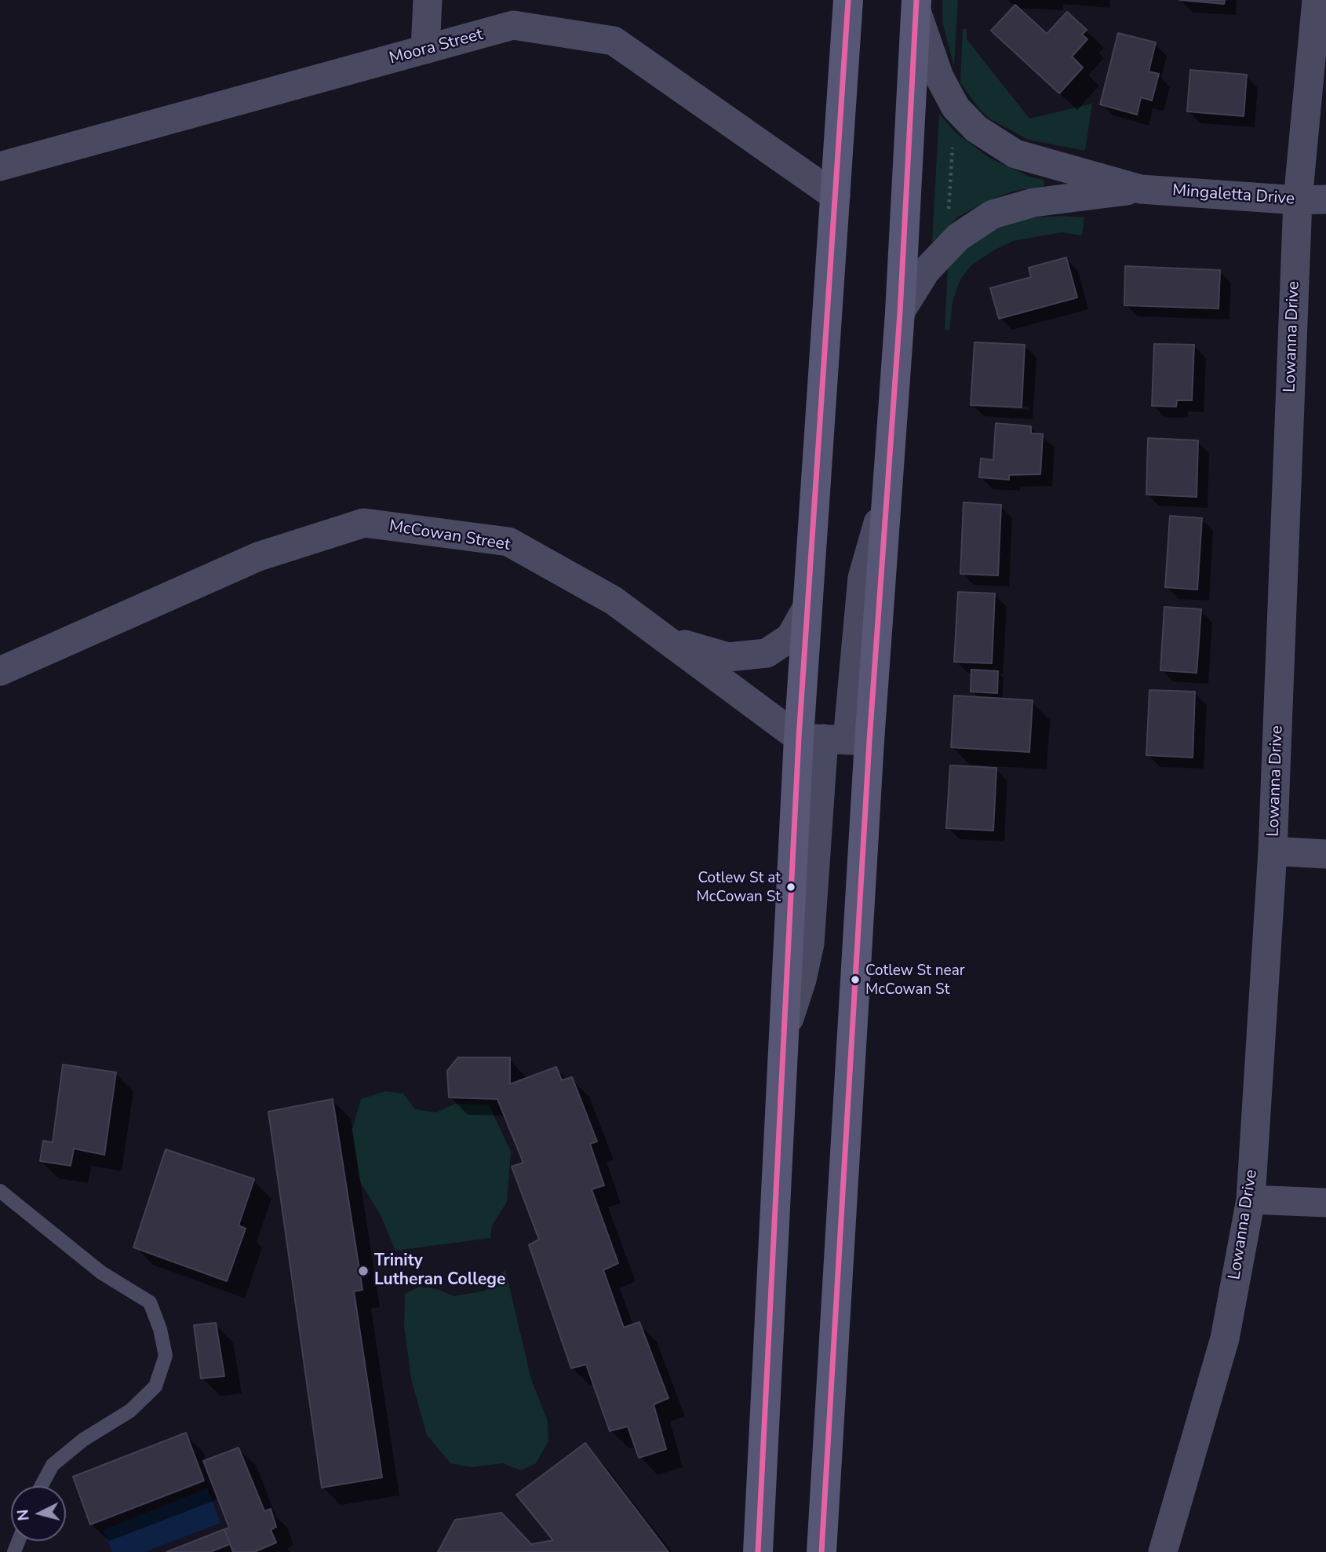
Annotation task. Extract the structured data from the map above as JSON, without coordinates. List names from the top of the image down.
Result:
{
  "streets": {
    "street": [
      "Moora Street",
      "Mingaletta Drive",
      "Lowanna Drive",
      "McCowan Street"
    ]
  },
  "crossings": [
    ["Mingaletta Drive", "Lowanna Drive"]
  ],
  "places": ["Cotlew St at McCowan St", "Cotlew St near McCowan St", "Trinity Lutheran College"],
  "north": "left"
}
